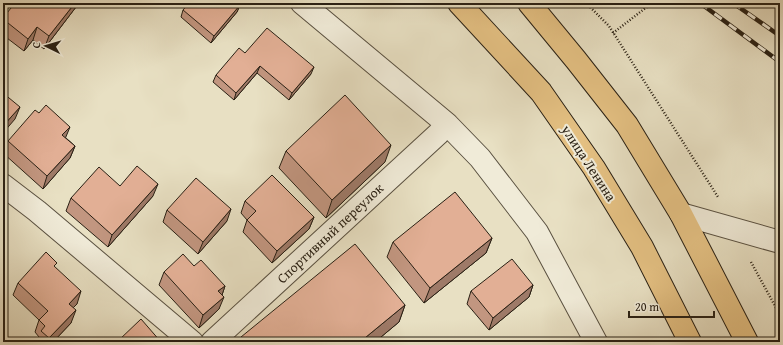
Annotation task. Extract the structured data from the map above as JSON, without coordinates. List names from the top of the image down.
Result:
{
  "streets": {
    "main road": ["улица Ленина"],
    "street": ["Спортивный переулок"]
  },
  "scale_bar": "20 m",
  "north": "left"
}
